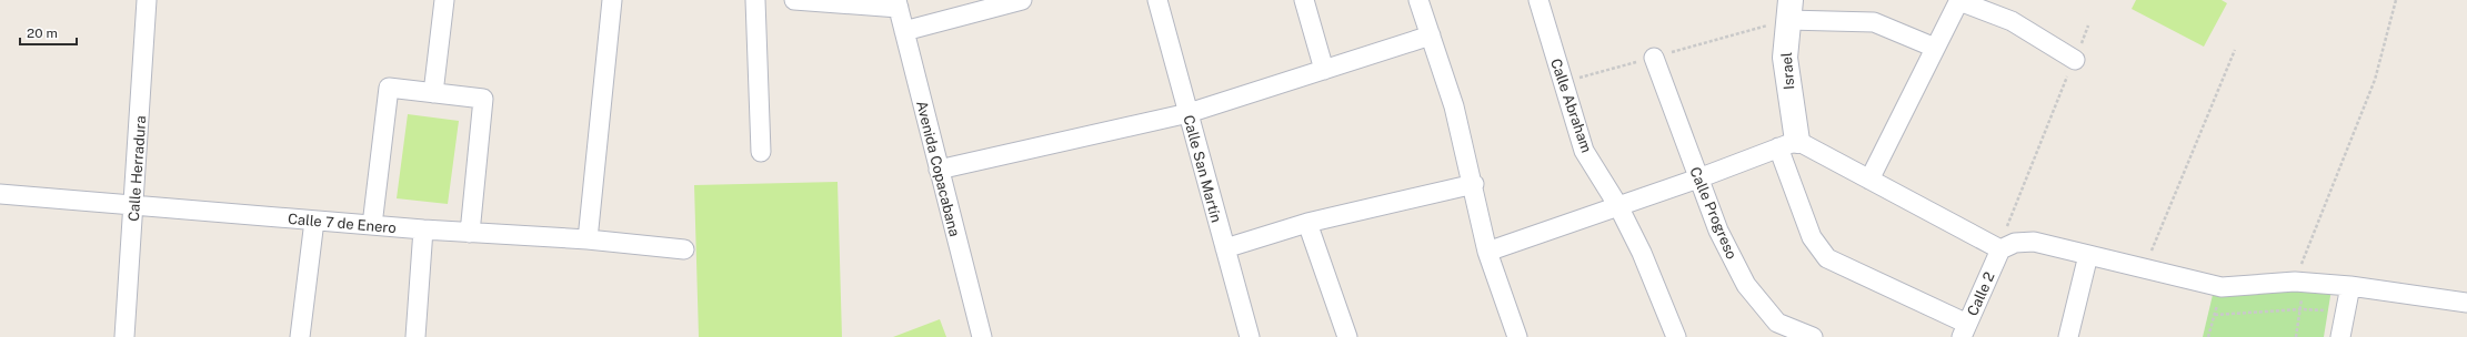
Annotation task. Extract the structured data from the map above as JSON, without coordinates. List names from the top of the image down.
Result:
{
  "streets": {
    "street": [
      "Israel",
      "Calle Abraham",
      "Calle Herradura",
      "Avenida Copacabana",
      "Calle San Martín",
      "Calle Progreso",
      "Calle 7 de Enero",
      "Calle 2"
    ]
  },
  "crossings": [
    ["Calle Herradura", "Calle 7 de Enero"]
  ],
  "scale_bar": "20 m"
}
